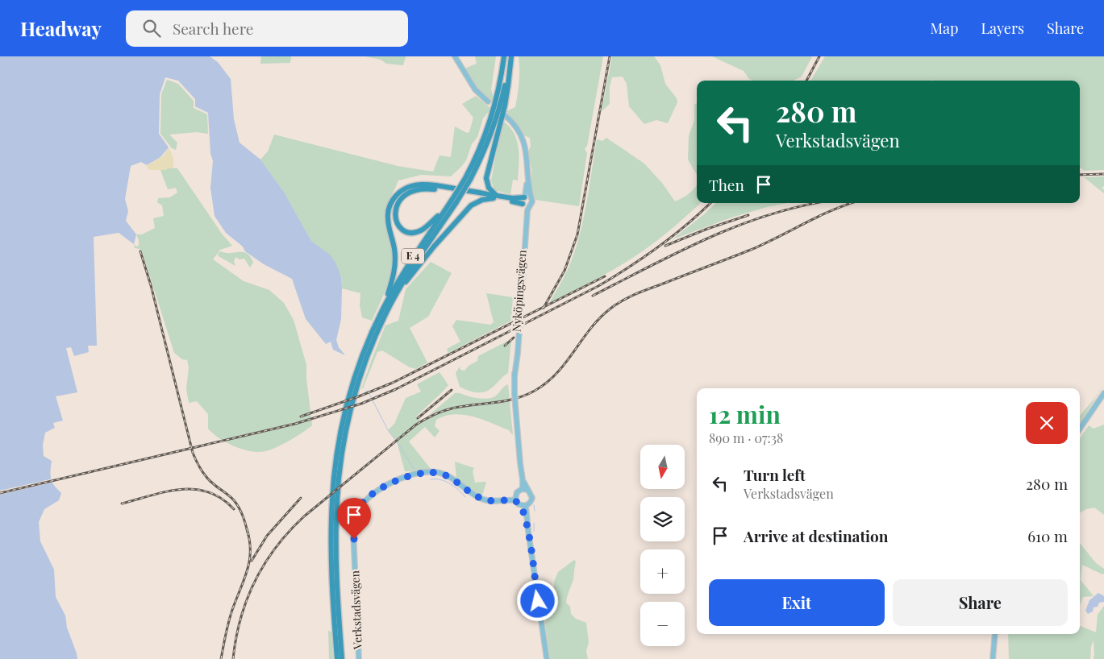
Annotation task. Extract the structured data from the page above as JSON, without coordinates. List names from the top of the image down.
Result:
{
  "streets": {
    "highway": ["E 4"],
    "main road": ["Nyköpingsvägen", "Verkstadsvägen"]
  },
  "crossings": [
    ["Nyköpingsvägen", "Verkstadsvägen"]
  ],
  "north": "bottom",
  "page": {
    "header": "Headway",
    "search": "Search here",
    "nav": ["Map", "Layers", "Share"],
    "turn": ["280 m", "Verkstadsvägen"],
    "then": "Then",
    "heading": ["12 min", "890 m · 07:38"],
    "map_buttons": ["+", "−"],
    "list": [
      {
        "name": "Turn left",
        "note": "Verkstadsvägen",
        "value": "280 m"
      },
      {
        "name": "Arrive at destination",
        "value": "610 m"
      }
    ],
    "buttons": ["Exit", "Share"]
  }
}
